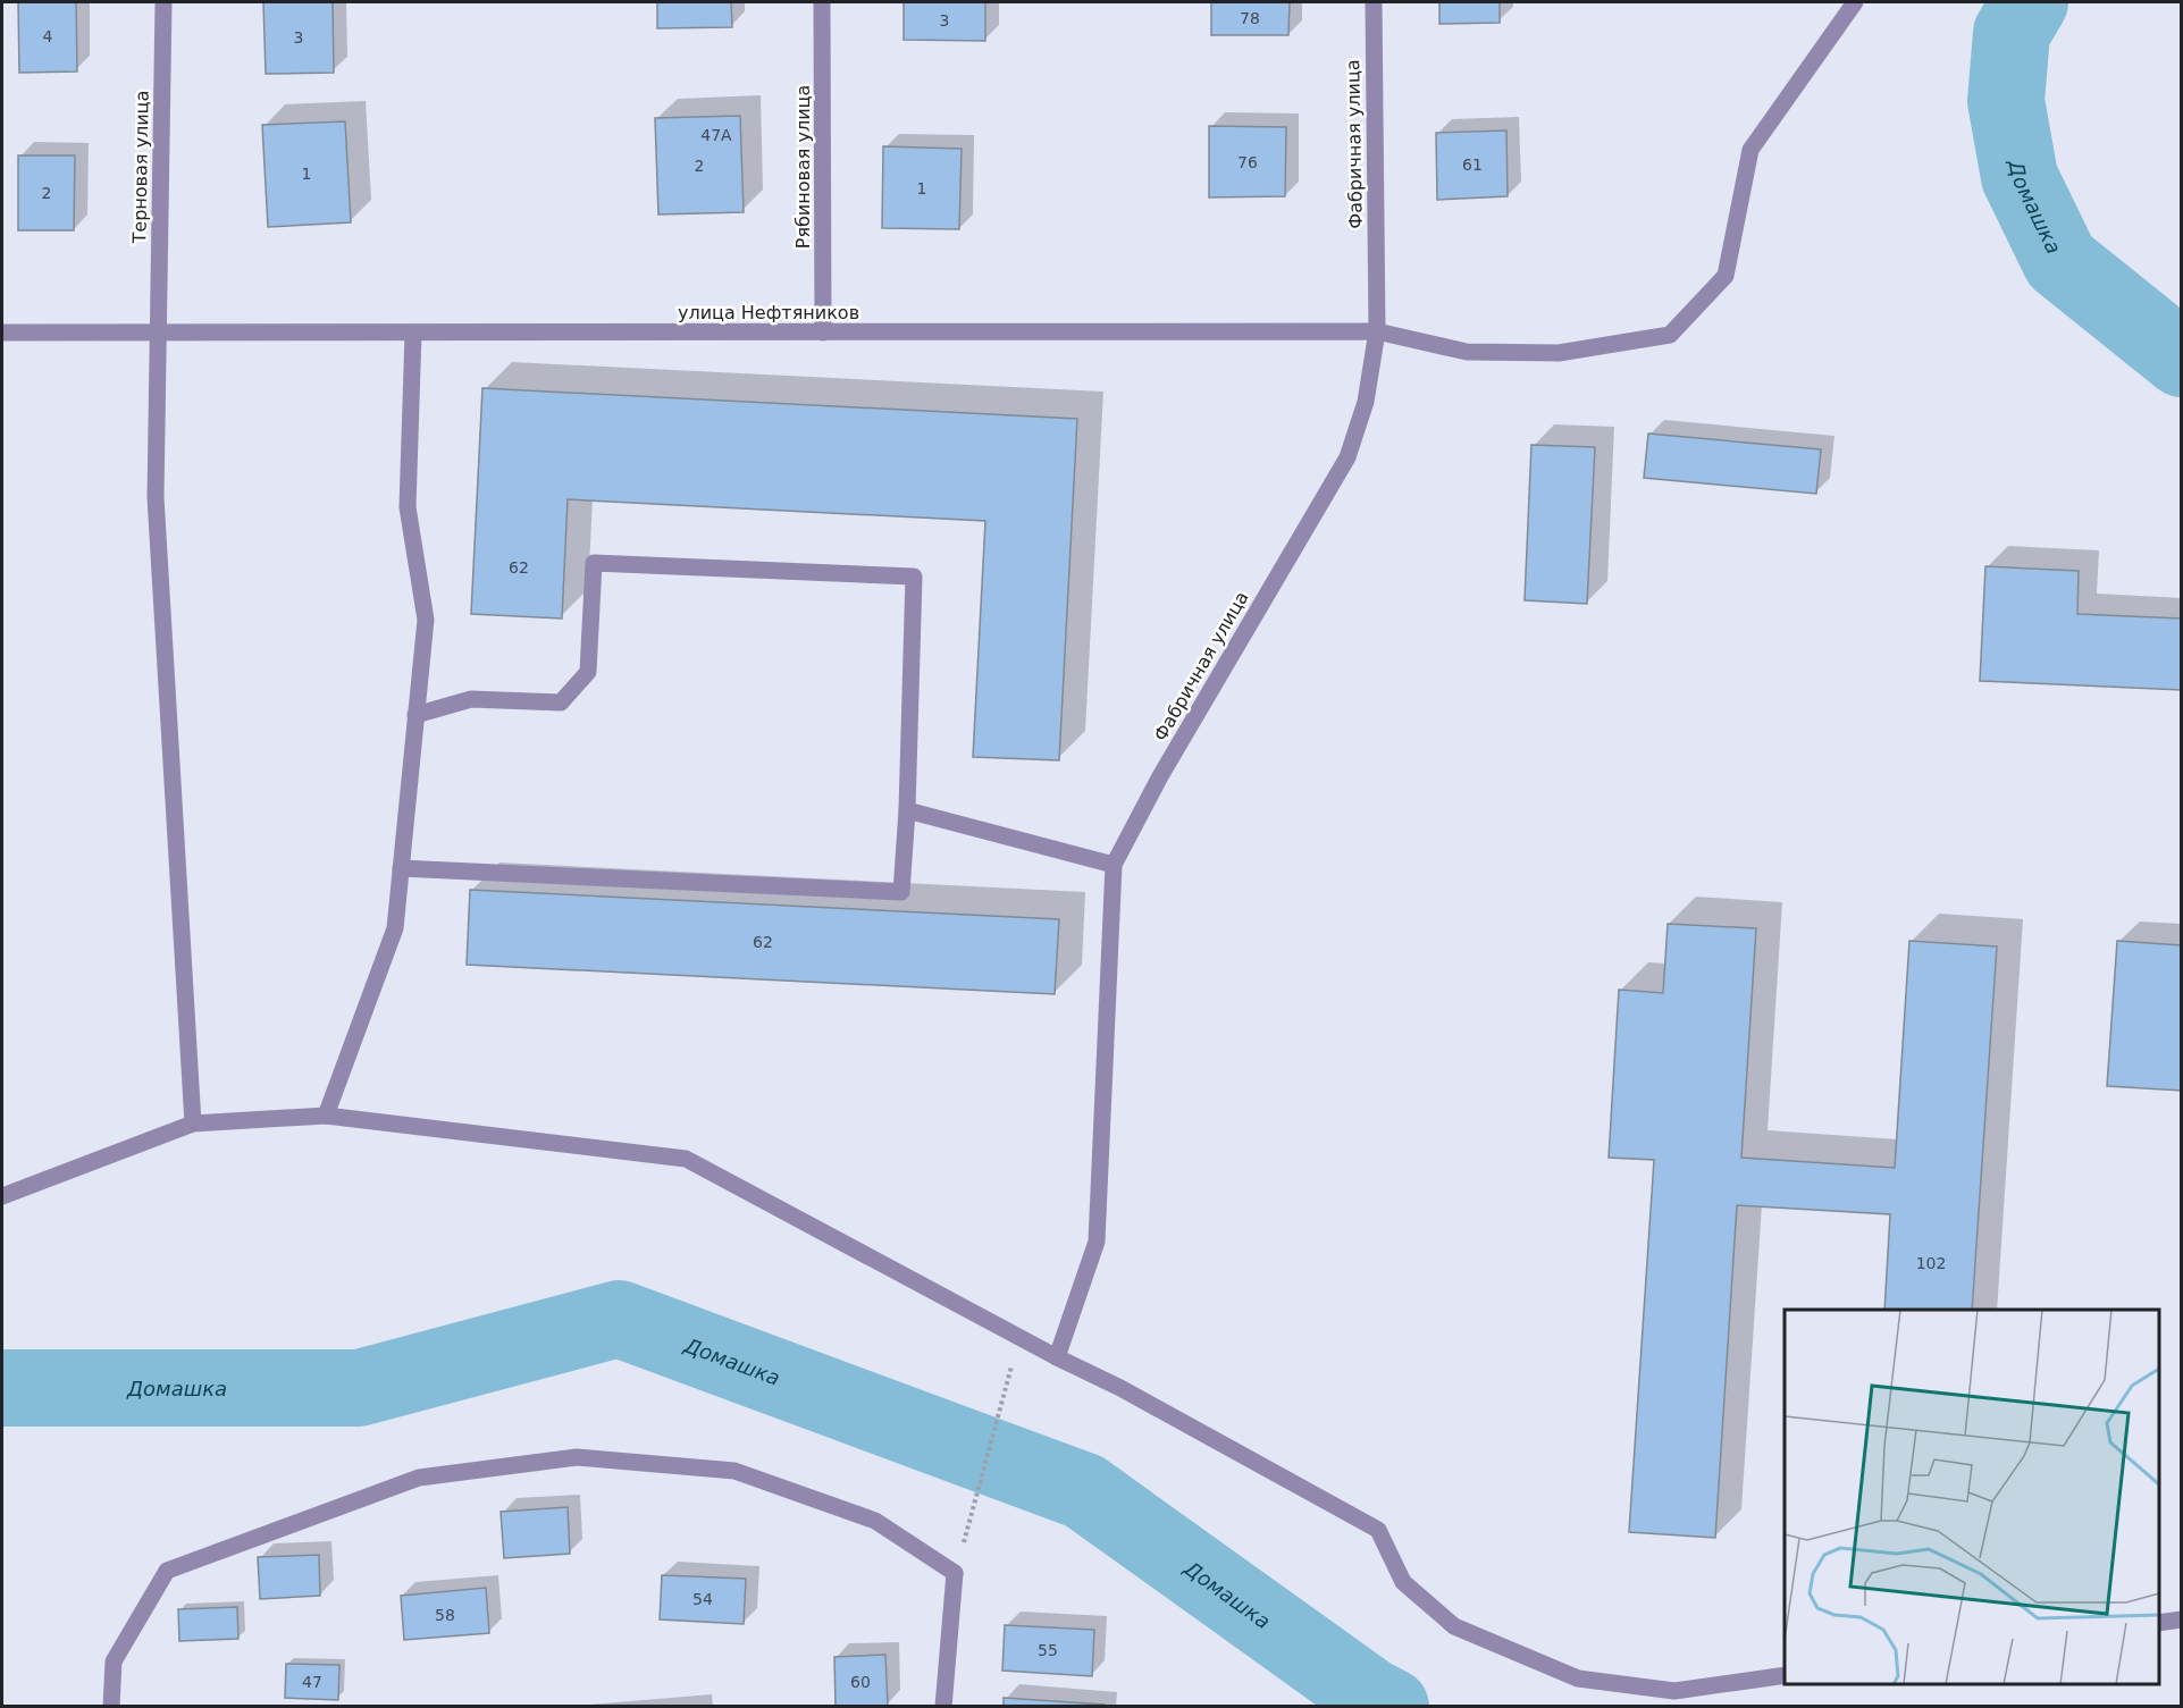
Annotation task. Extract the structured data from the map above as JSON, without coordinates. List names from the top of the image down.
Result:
{
  "streets": {
    "street": [
      "Фабричная улица",
      "Терновая улица",
      "Рябиновая улица",
      "улица Нефтяников"
    ]
  },
  "crossings": [
    ["Фабричная улица", "улица Нефтяников"],
    ["Терновая улица", "улица Нефтяников"],
    ["Рябиновая улица", "улица Нефтяников"]
  ],
  "water": ["Домашка"],
  "house_numbers": [
    "78",
    "3",
    "4",
    "3",
    "47А",
    "76",
    "61",
    "2",
    "1",
    "1",
    "2",
    "62",
    "62",
    "102",
    "54",
    "58",
    "55",
    "47",
    "60"
  ]
}
